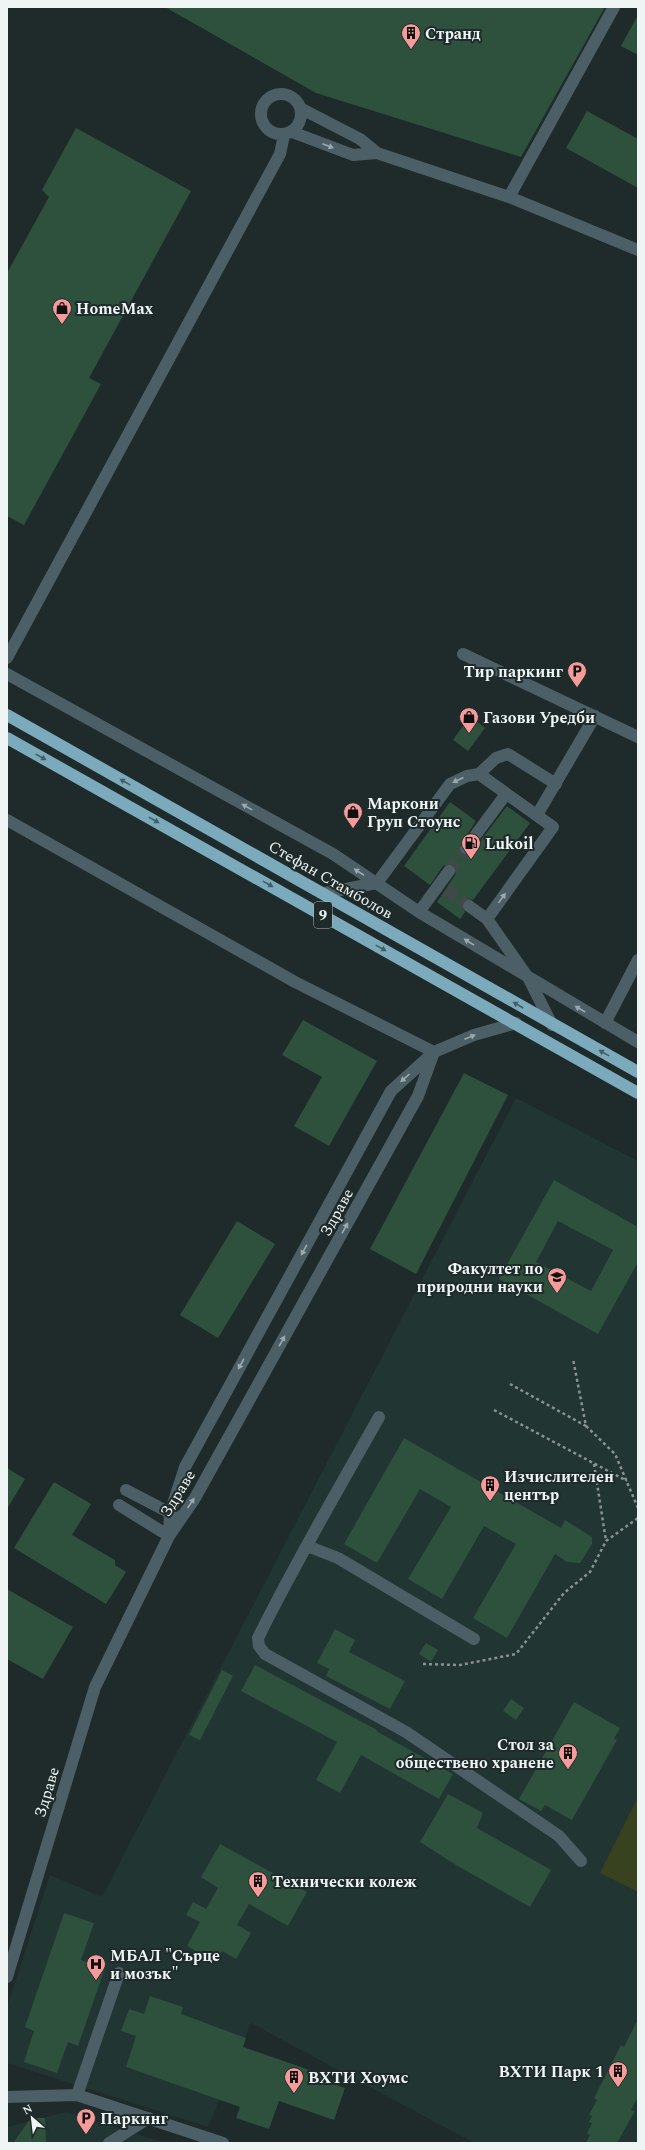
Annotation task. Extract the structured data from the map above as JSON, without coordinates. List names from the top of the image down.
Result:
{
  "streets": {
    "highway": ["Стефан Стамболов", "9"],
    "street": ["Здраве"]
  },
  "places": {
    "building": [
      "Странд",
      "Изчислителен център",
      "Стол за обществено хранене",
      "Технически колеж",
      "ВХТИ Парк 1",
      "ВХТИ Хоумс"
    ],
    "shop": ["HomeMax", "Газови Уредби", "Маркони Груп Стоунс"],
    "parking": ["Тир паркинг", "Паркинг"],
    "fuel station": ["Lukoil"],
    "school or university": ["Факултет по природни науки"],
    "hospital": ["МБАЛ \"Сърце и мозък\""]
  },
  "north": "top left"
}
